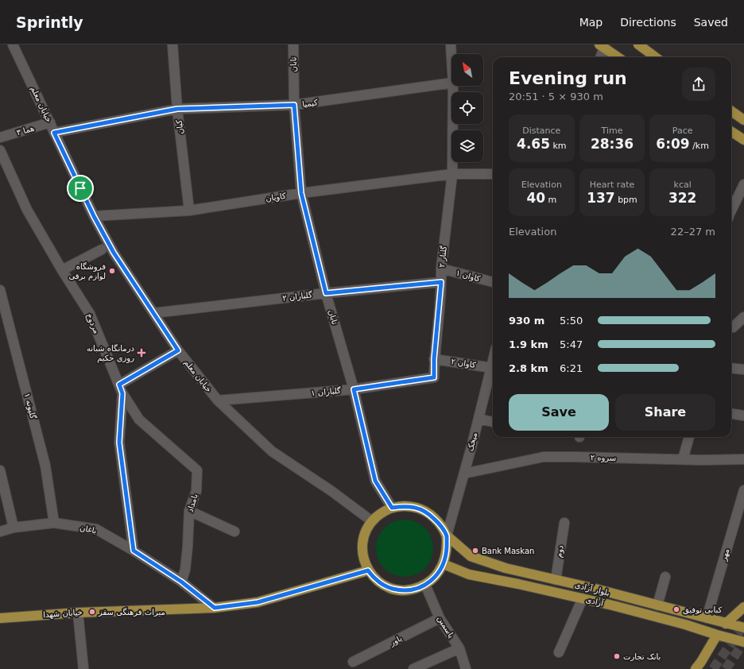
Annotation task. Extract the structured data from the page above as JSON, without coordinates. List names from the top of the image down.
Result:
{
  "streets": {
    "main road": ["بلوار آزادی", "آزادی", "خیابان شهدا"],
    "street": [
      "تابان",
      "کیمیا",
      "خیابان معلم",
      "کیان",
      "هما ۳",
      "کاویان",
      "گلنار ۲",
      "کاوان ۱",
      "گلباران ۲",
      "مردوخ",
      "کاوان ۲",
      "گلباران ۱",
      "گلپونه ۱",
      "میخک",
      "سروه ۲",
      "بامداد",
      "باغان",
      "دوم",
      "مهر",
      "یاسمین",
      "یاور"
    ]
  },
  "crossings": [
    ["تابان", "کیمیا"],
    ["تابان", "خیابان معلم"],
    ["تابان", "کاویان"],
    ["تابان", "گلباران ۲"],
    ["تابان", "گلباران ۱"],
    ["تابان", "میخک"],
    ["تابان", "بلوار آزادی"],
    ["تابان", "آزادی"],
    ["تابان", "خیابان شهدا"],
    ["تابان", "یاسمین"],
    ["کیمیا", "خیابان معلم"],
    ["کیمیا", "کیان"],
    ["خیابان معلم", "هما ۳"],
    ["خیابان معلم", "کاویان"],
    ["خیابان معلم", "گلباران ۲"],
    ["خیابان معلم", "گلباران ۱"],
    ["خیابان معلم", "میخک"],
    ["خیابان معلم", "بلوار آزادی"],
    ["خیابان معلم", "آزادی"],
    ["خیابان معلم", "خیابان شهدا"],
    ["خیابان معلم", "یاسمین"],
    ["کیان", "کاویان"],
    ["کاویان", "گلنار ۲"],
    ["گلنار ۲", "کاوان ۱"],
    ["گلنار ۲", "گلباران ۲"],
    ["گلنار ۲", "کاوان ۲"],
    ["گلنار ۲", "گلباران ۱"],
    ["مردوخ", "بامداد"],
    ["مردوخ", "باغان"],
    ["کاوان ۲", "میخک"],
    ["گلپونه ۱", "باغان"],
    ["میخک", "سروه ۲"],
    ["میخک", "بلوار آزادی"],
    ["میخک", "آزادی"],
    ["میخک", "خیابان شهدا"],
    ["میخک", "یاسمین"],
    ["بامداد", "باغان"],
    ["دوم", "بلوار آزادی"],
    ["مهر", "بلوار آزادی"],
    ["بلوار آزادی", "آزادی"],
    ["بلوار آزادی", "خیابان شهدا"],
    ["بلوار آزادی", "یاسمین"],
    ["آزادی", "خیابان شهدا"],
    ["آزادی", "یاسمین"],
    ["خیابان شهدا", "یاسمین"],
    ["یاسمین", "یاور"]
  ],
  "places": {
    "other": [
      "فروشگاه لوازم برقی",
      "Bank Maskan",
      "کبابی توفیق",
      "میراث فرهنگی سقز",
      "بانک تجارت"
    ],
    "health": ["درمانگاه شبانه روزی حکیم"]
  },
  "north": "top left",
  "page": {
    "header": "Sprintly",
    "nav": ["Map", "Directions", "Saved"],
    "heading": ["Evening run", "20:51 · 5 × 930 m"],
    "stats": [
      ["Distance", "4.65 km"],
      ["Time", "28:36"],
      ["Pace", "6:09 /km"],
      ["Elevation", "40 m"],
      ["Heart rate", "137 bpm"],
      ["kcal", "322"]
    ],
    "chart": ["Elevation", "22–27 m"],
    "list": [
      {
        "name": "930 m",
        "note": "5:50"
      },
      {
        "name": "1.9 km",
        "note": "5:47"
      },
      {
        "name": "2.8 km",
        "note": "6:21"
      }
    ],
    "buttons": ["Save", "Share"]
  }
}
